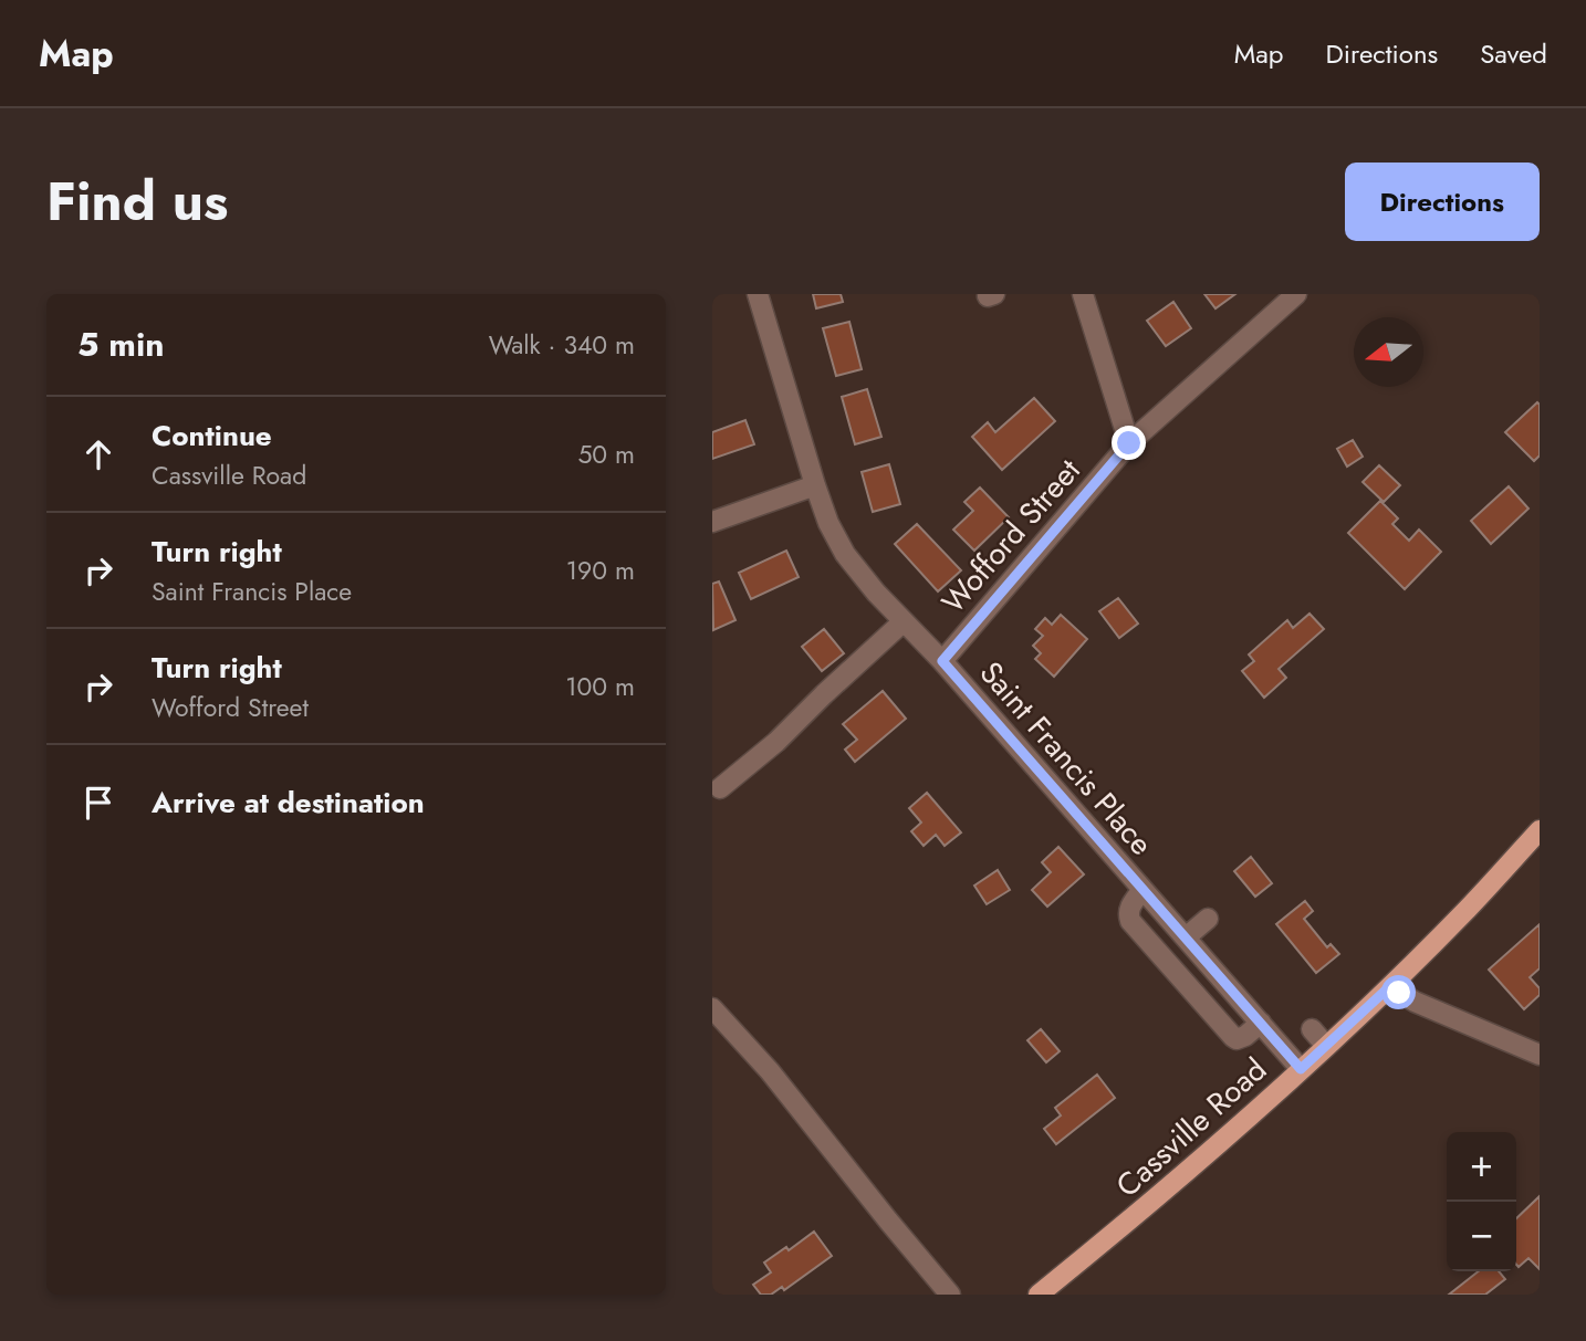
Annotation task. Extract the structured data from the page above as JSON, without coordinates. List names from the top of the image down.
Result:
{
  "streets": {
    "main road": ["Cassville Road"],
    "street": ["Wofford Street", "Saint Francis Place"]
  },
  "crossings": [
    ["Wofford Street", "Saint Francis Place"],
    ["Saint Francis Place", "Cassville Road"]
  ],
  "north": "left",
  "page": {
    "header": "Map",
    "nav": ["Map", "Directions", "Saved"],
    "title": "Find us",
    "buttons": "Directions",
    "heading": ["5 min", "Walk · 340 m"],
    "list": [
      ["Continue", "Cassville Road", "50 m"],
      ["Turn right", "Saint Francis Place", "190 m"],
      ["Turn right", "Wofford Street", "100 m"],
      "Arrive at destination"
    ],
    "map_buttons": ["+", "−"]
  }
}
